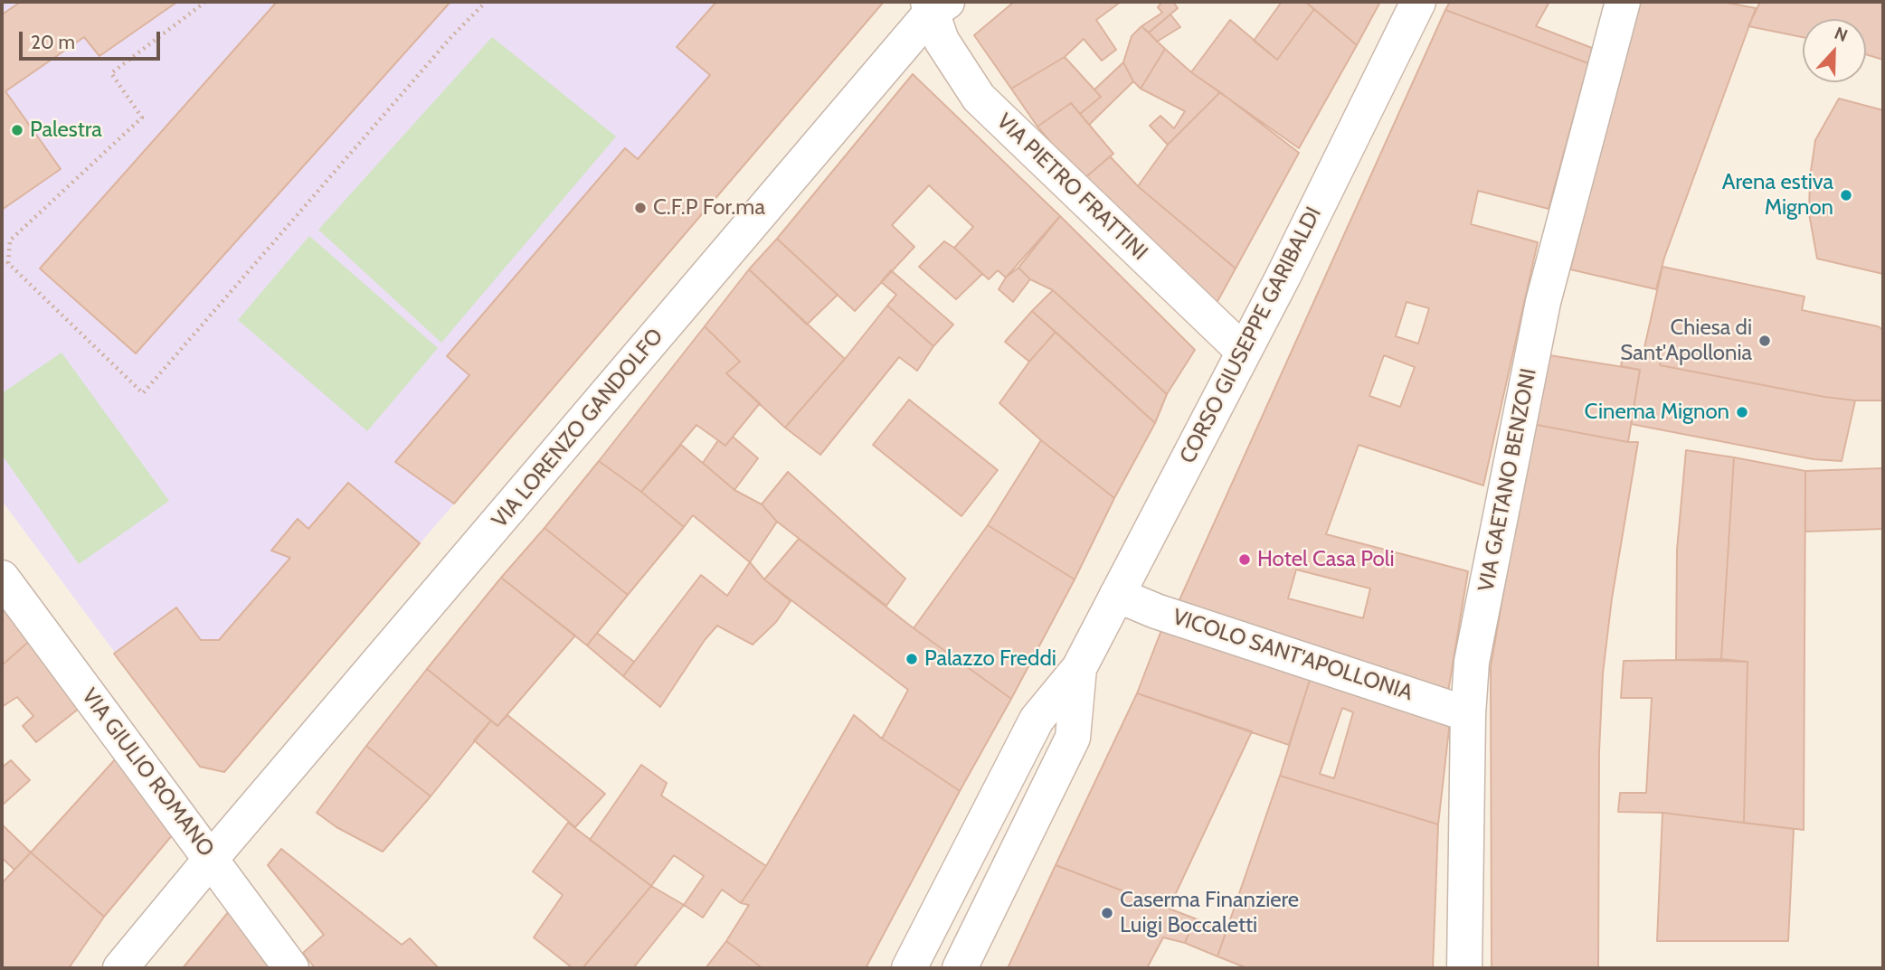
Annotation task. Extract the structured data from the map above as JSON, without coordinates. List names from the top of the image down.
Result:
{
  "streets": {
    "street": [
      "VIA PIETRO FRATTINI",
      "CORSO GIUSEPPE GARIBALDI",
      "VIA LORENZO GANDOLFO",
      "VIA GAETANO BENZONI",
      "VICOLO SANT'APOLLONIA",
      "VIA GIULIO ROMANO"
    ]
  },
  "crossings": [
    ["VIA PIETRO FRATTINI", "CORSO GIUSEPPE GARIBALDI"],
    ["VIA PIETRO FRATTINI", "VIA LORENZO GANDOLFO"],
    ["CORSO GIUSEPPE GARIBALDI", "VICOLO SANT'APOLLONIA"],
    ["VIA LORENZO GANDOLFO", "VIA GIULIO ROMANO"],
    ["VIA GAETANO BENZONI", "VICOLO SANT'APOLLONIA"]
  ],
  "places": [
    "Palestra",
    "Arena estiva Mignon",
    "C.F.P For.ma",
    "Chiesa di Sant'Apollonia",
    "Cinema Mignon",
    "Hotel Casa Poli",
    "Palazzo Freddi",
    "Caserma Finanziere Luigi Boccaletti"
  ],
  "scale_bar": "20 m",
  "north": "top"
}
